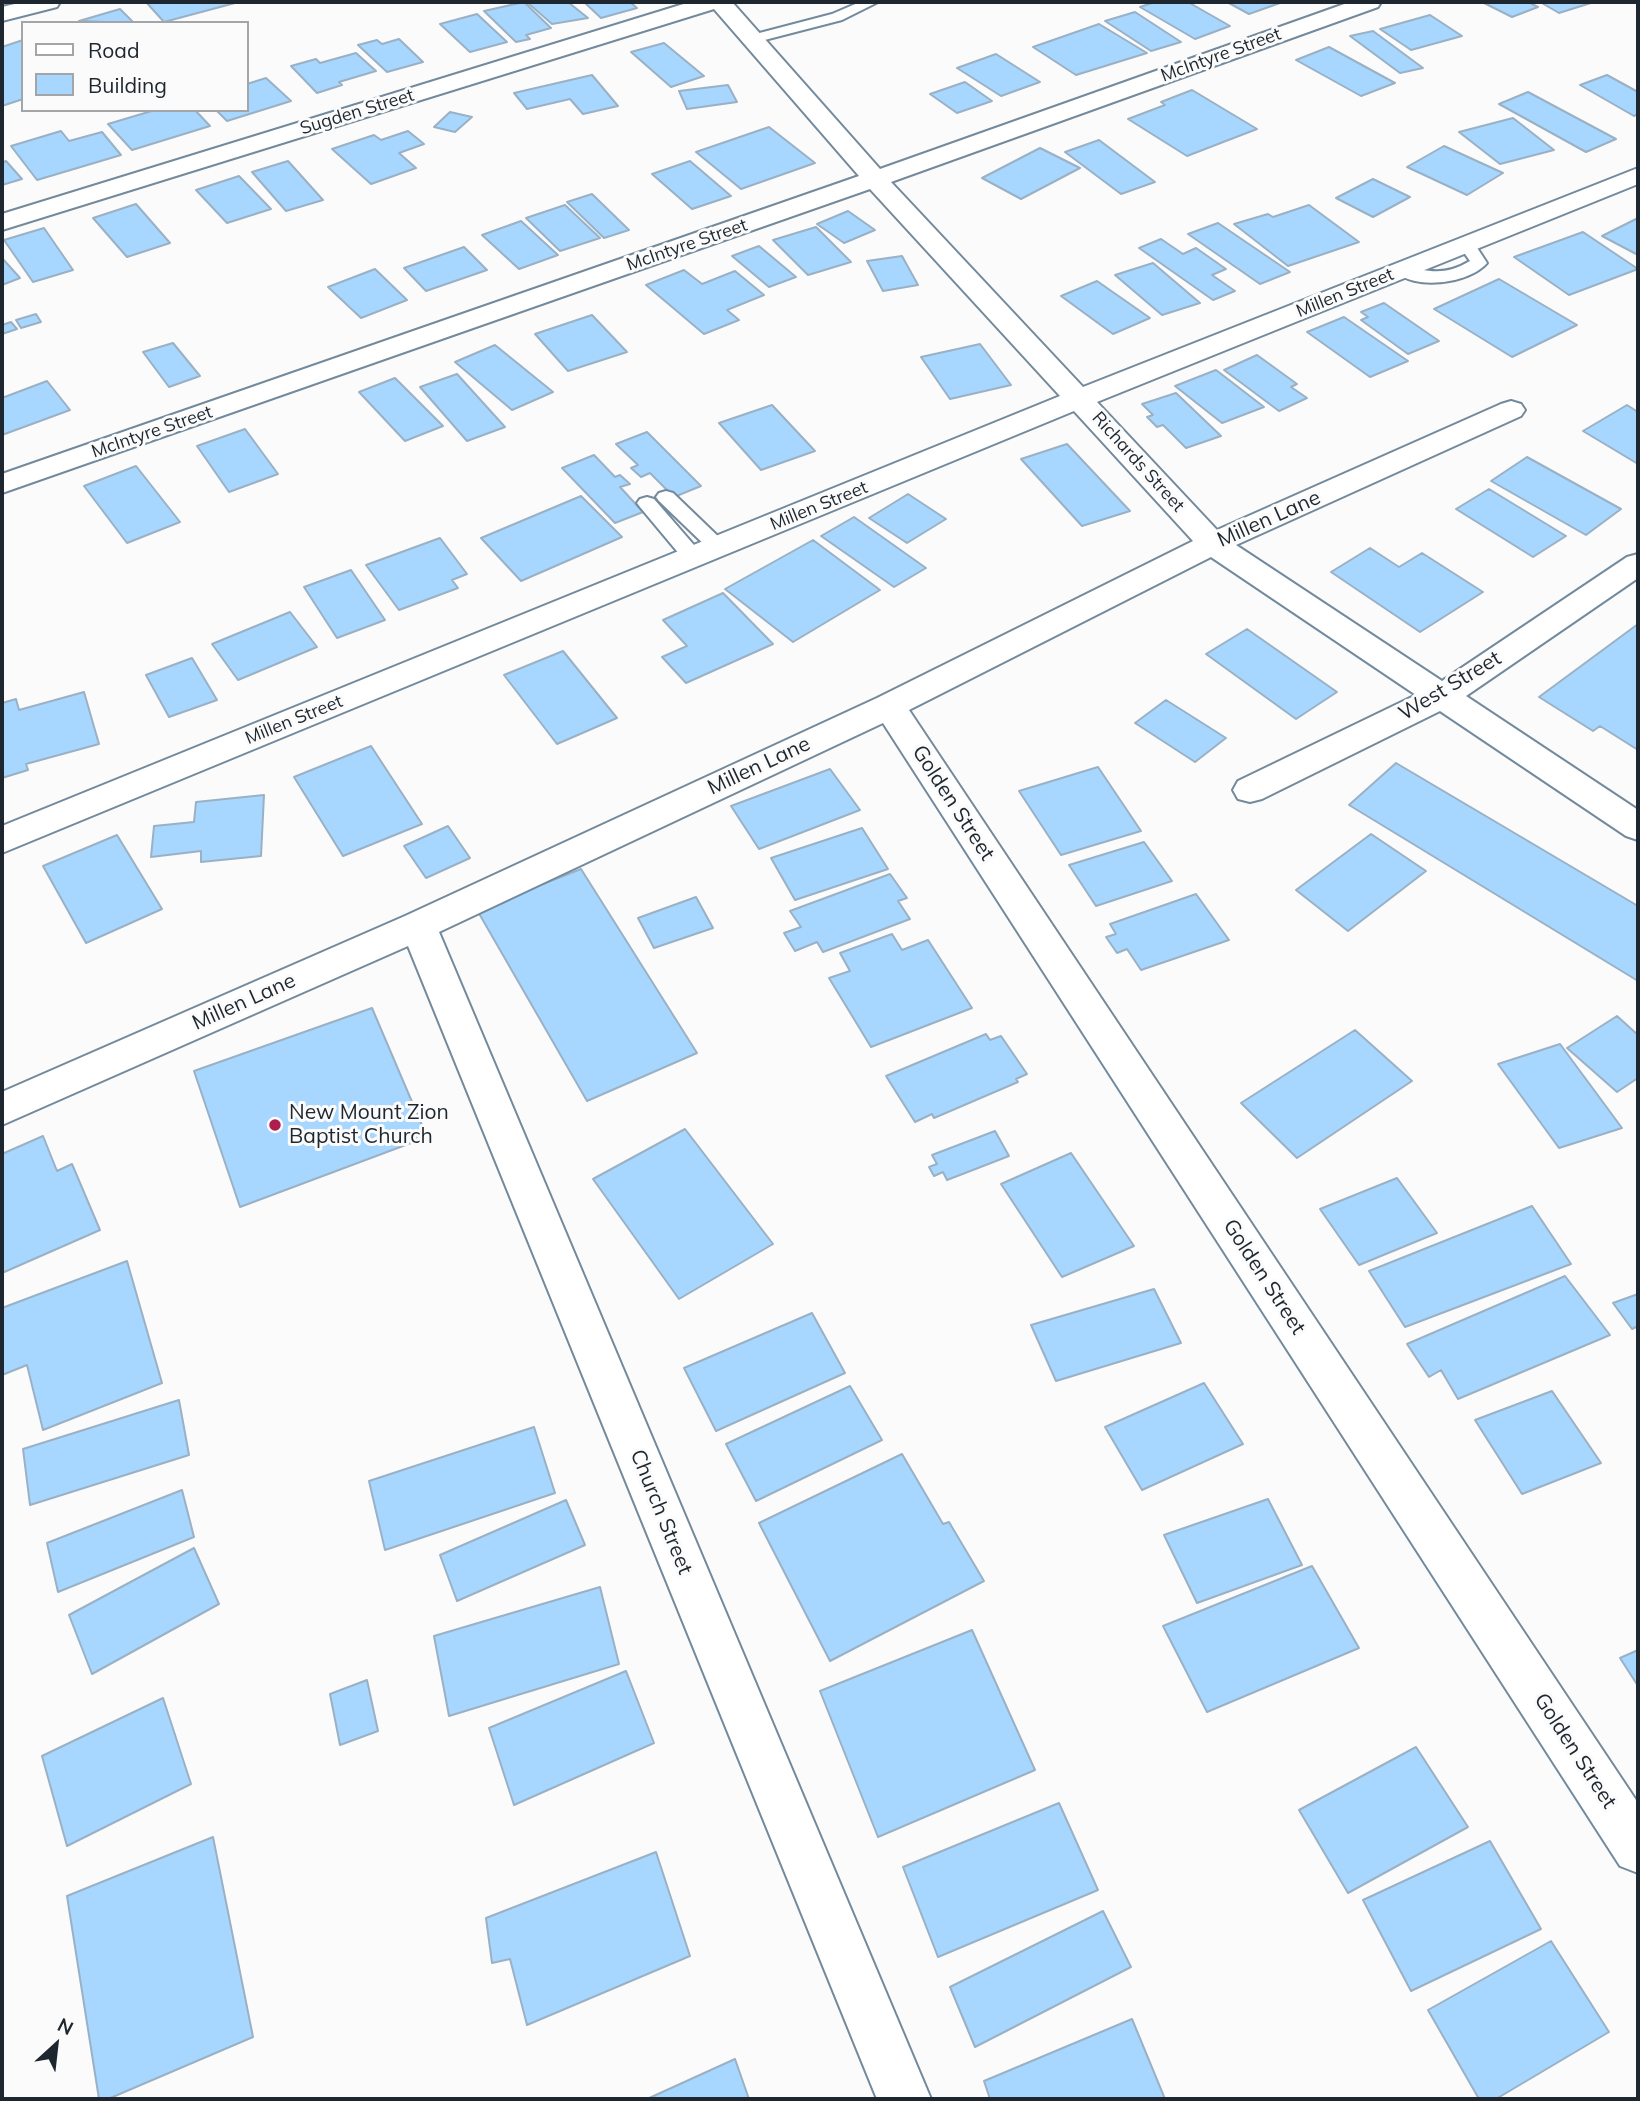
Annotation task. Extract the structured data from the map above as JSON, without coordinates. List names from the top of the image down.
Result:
{
  "streets": {
    "street": [
      "McIntyre Street",
      "Sugden Street",
      "Millen Street",
      "Richards Street",
      "Millen Lane",
      "West Street",
      "Golden Street",
      "Church Street"
    ]
  },
  "crossings": [
    ["McIntyre Street", "Richards Street"],
    ["Millen Street", "Richards Street"],
    ["Richards Street", "Millen Lane"],
    ["Richards Street", "West Street"],
    ["Millen Lane", "Golden Street"],
    ["Millen Lane", "Church Street"]
  ],
  "places": ["New Mount Zion Baptist Church"],
  "legend": ["Road", "Building"],
  "north": "top right"
}
